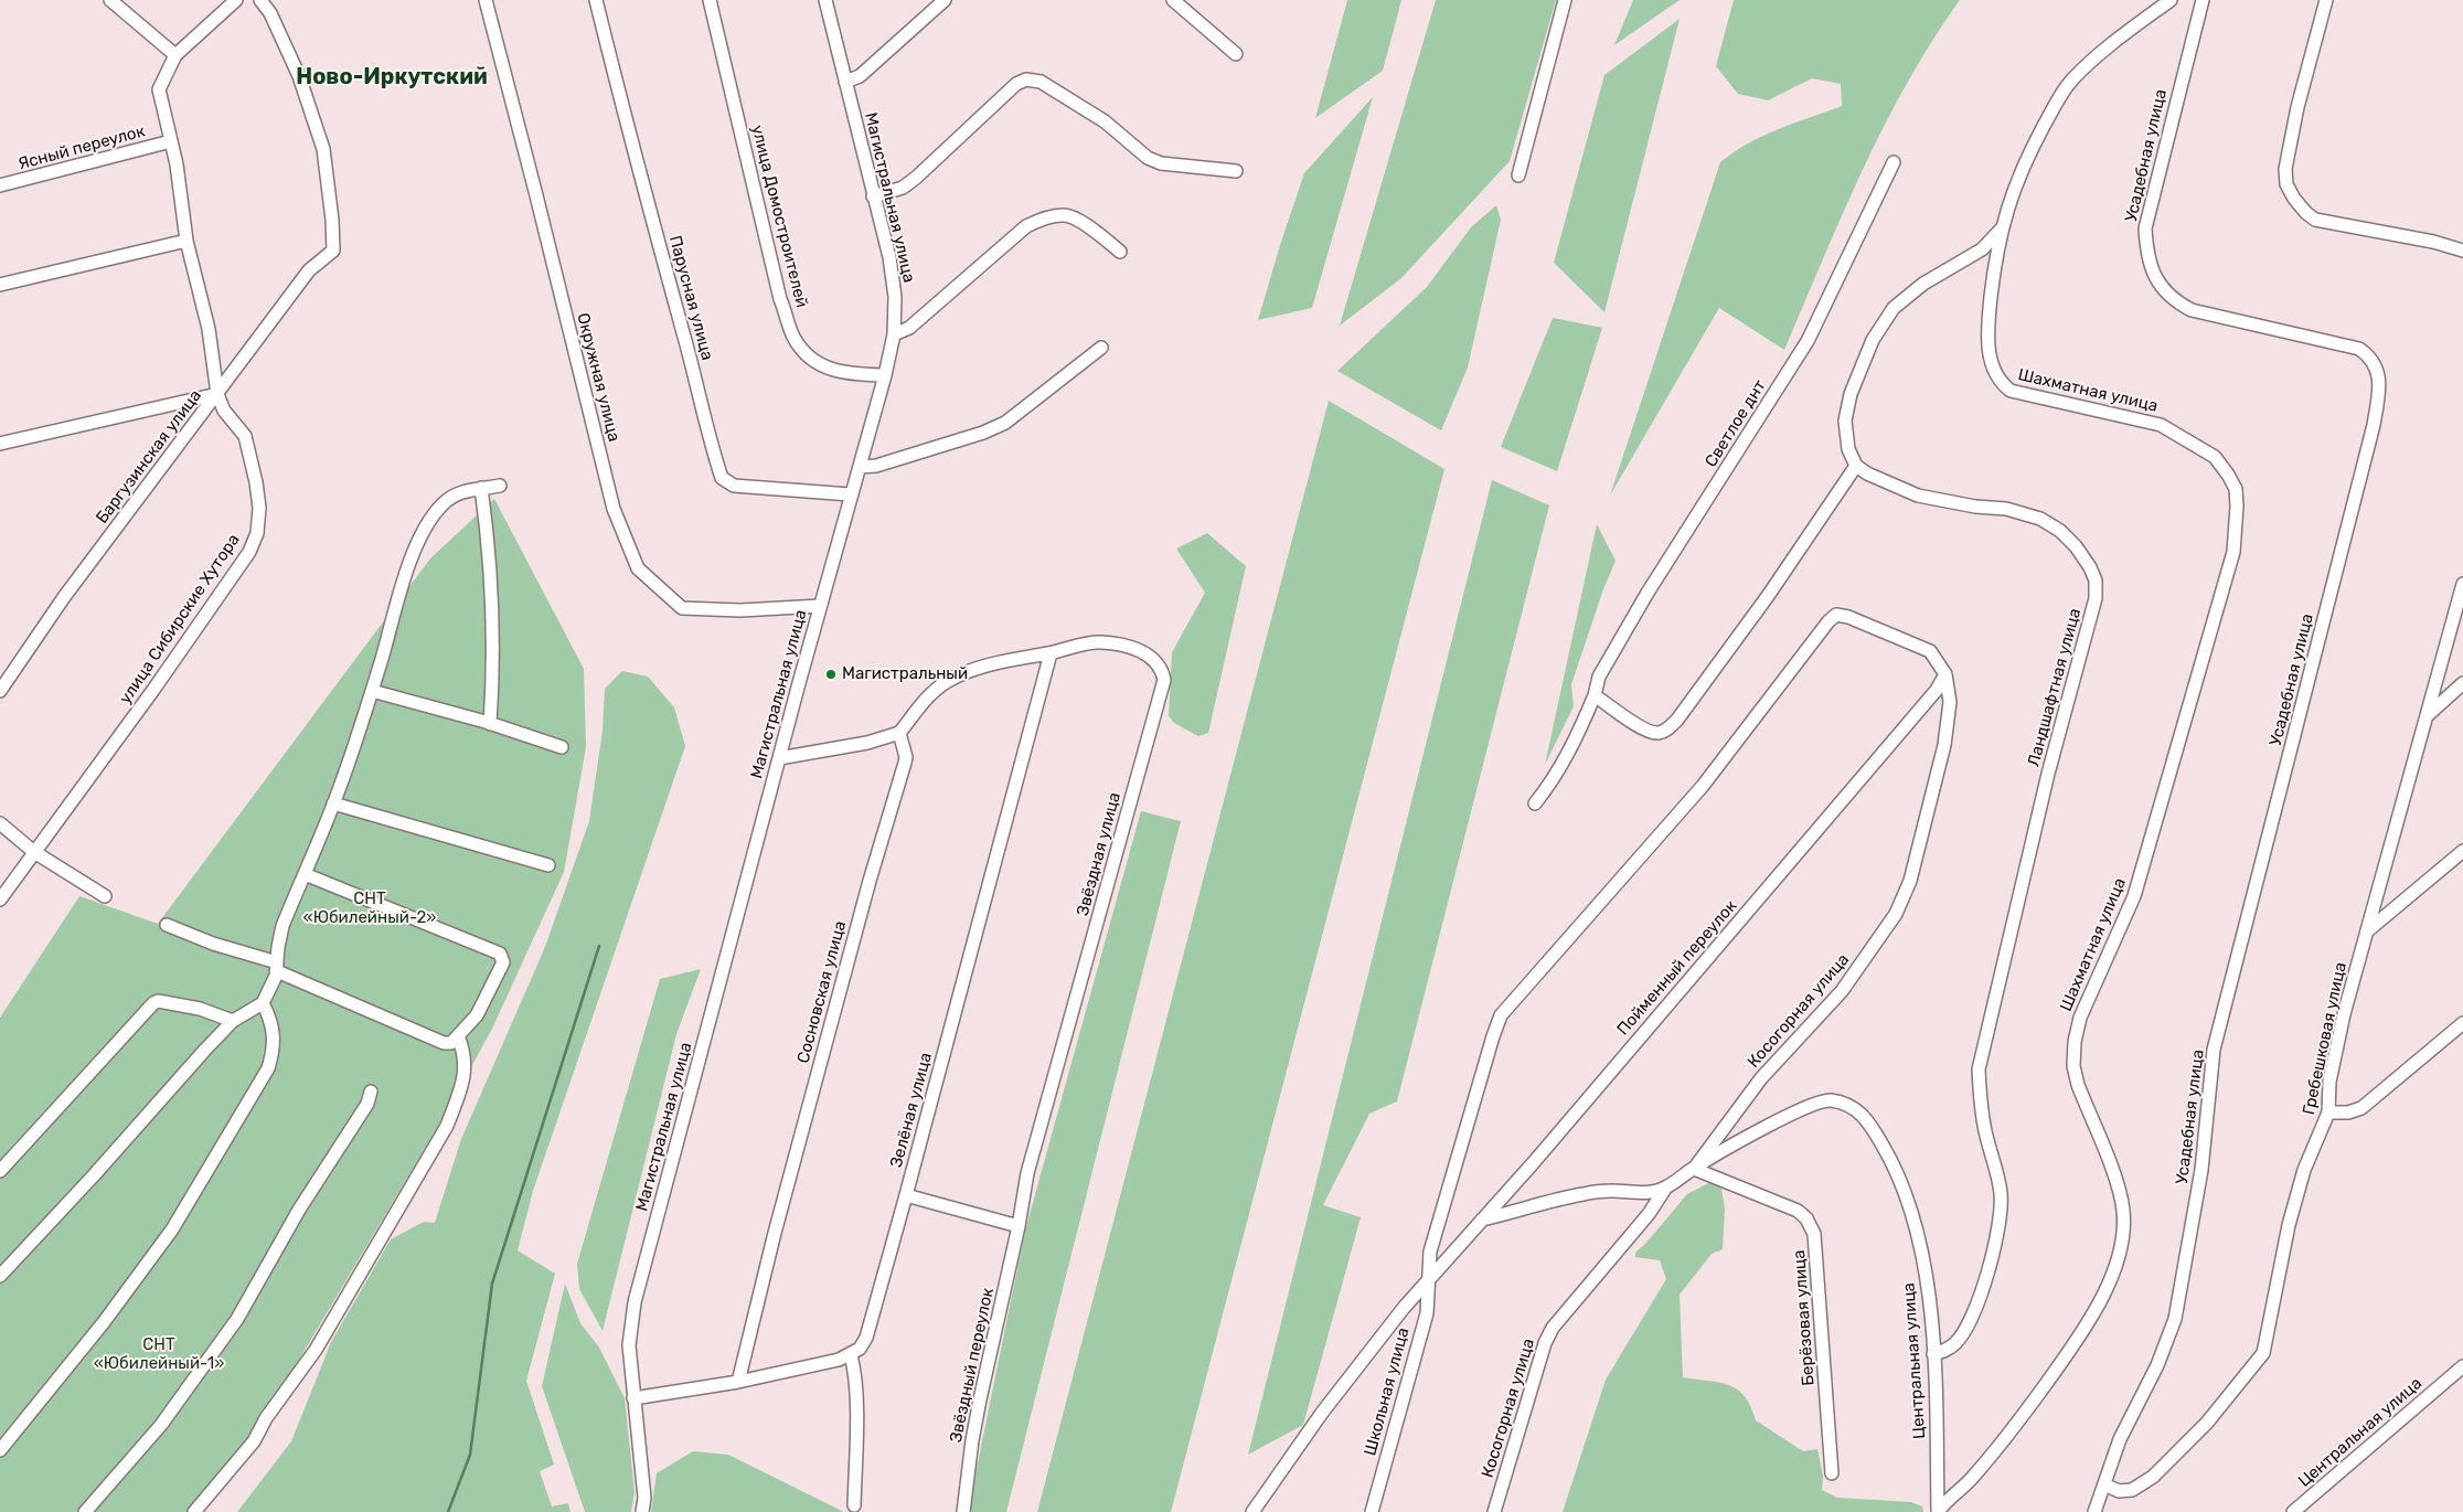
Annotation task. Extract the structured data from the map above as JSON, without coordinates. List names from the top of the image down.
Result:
{
  "streets": {
    "street": [
      "Ясный переулок",
      "Усадебная улица",
      "Магистральная улица",
      "улица Домостроителей",
      "Парусная улица",
      "Окружная улица",
      "Шахматная улица",
      "Светлое днт",
      "Баргузинская улица",
      "улица Сибирские Хутора",
      "Ландшафтная улица",
      "Звёздная улица",
      "Пойменный переулок",
      "Сосновская улица",
      "Косогорная улица",
      "Гребешковая улица",
      "Зелёная улица",
      "Берёзовая улица",
      "Центральная улица",
      "Звёздный переулок",
      "Школьная улица"
    ]
  },
  "crossings": [
    ["Ясный переулок", "улица Сибирские Хутора"],
    ["Усадебная улица", "Гребешковая улица"],
    ["Магистральная улица", "улица Домостроителей"],
    ["Магистральная улица", "Парусная улица"],
    ["Магистральная улица", "Окружная улица"],
    ["Шахматная улица", "Центральная улица"],
    ["Баргузинская улица", "улица Сибирские Хутора"],
    ["Ландшафтная улица", "Центральная улица"],
    ["Звёздная улица", "Сосновская улица"],
    ["Звёздная улица", "Зелёная улица"],
    ["Звёздная улица", "Звёздный переулок"],
    ["Пойменный переулок", "Косогорная улица"],
    ["Пойменный переулок", "Школьная улица"],
    ["Косогорная улица", "Берёзовая улица"],
    ["Косогорная улица", "Центральная улица"],
    ["Косогорная улица", "Школьная улица"],
    ["Берёзовая улица", "Центральная улица"]
  ],
  "districts": ["Ново-Иркутский"],
  "parks": ["СНТ «Юбилейный-2»", "СНТ «Юбилейный-1»"],
  "places": ["Магистральный"]
}
